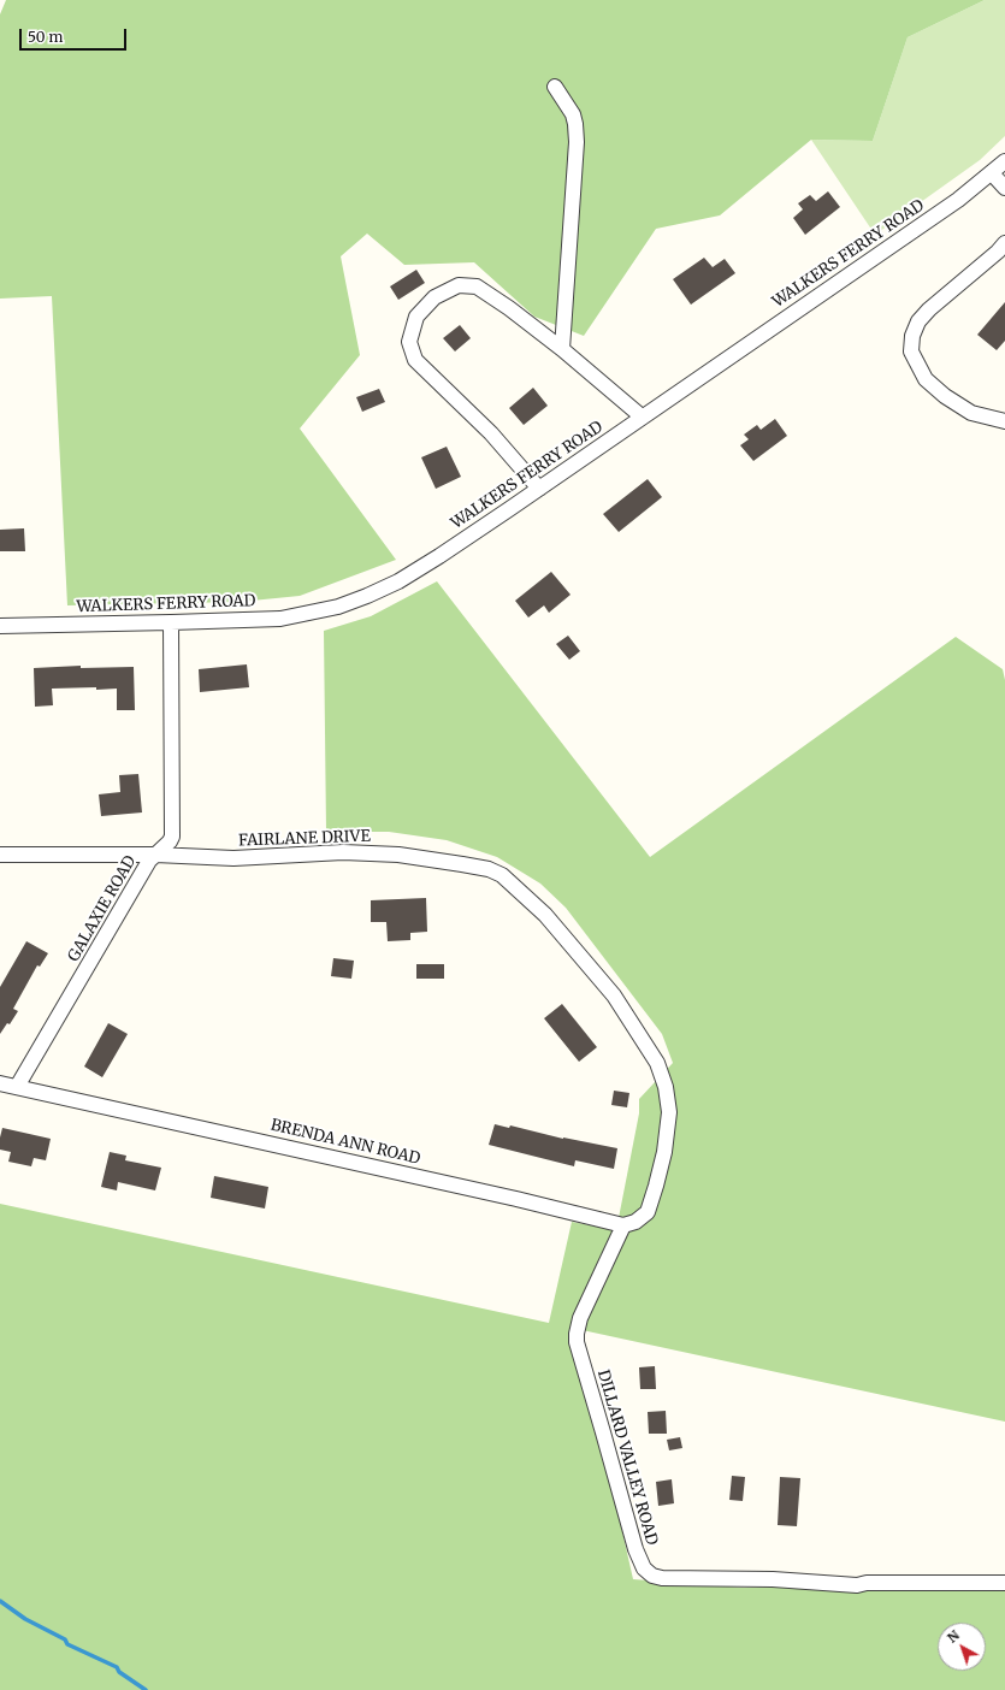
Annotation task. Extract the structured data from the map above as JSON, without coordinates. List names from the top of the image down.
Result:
{
  "streets": {
    "street": [
      "WALKERS FERRY ROAD",
      "FAIRLANE DRIVE",
      "GALAXIE ROAD",
      "BRENDA ANN ROAD",
      "DILLARD VALLEY ROAD"
    ]
  },
  "crossings": [
    ["WALKERS FERRY ROAD", "GALAXIE ROAD"],
    ["FAIRLANE DRIVE", "GALAXIE ROAD"],
    ["FAIRLANE DRIVE", "BRENDA ANN ROAD"],
    ["FAIRLANE DRIVE", "DILLARD VALLEY ROAD"],
    ["GALAXIE ROAD", "BRENDA ANN ROAD"],
    ["BRENDA ANN ROAD", "DILLARD VALLEY ROAD"]
  ],
  "scale_bar": "50 m",
  "north": "top left"
}
